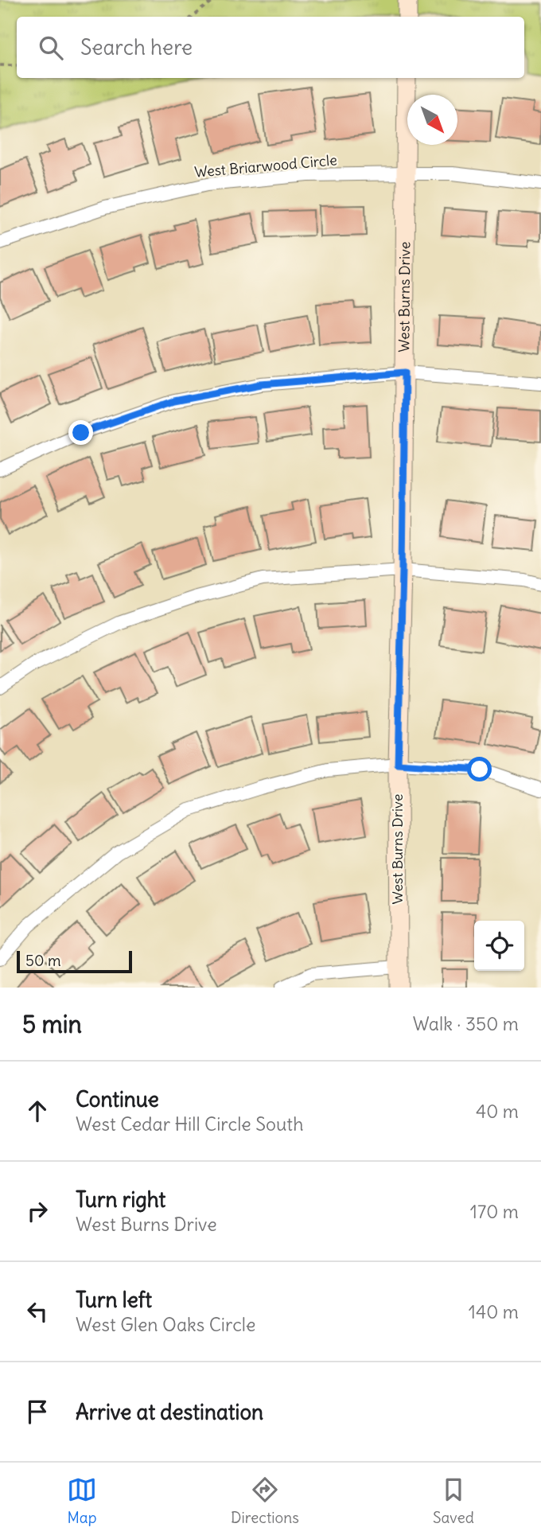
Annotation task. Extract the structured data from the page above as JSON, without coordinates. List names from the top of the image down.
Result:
{
  "streets": {
    "street": ["West Briarwood Circle", "West Burns Drive"]
  },
  "crossings": [
    ["West Briarwood Circle", "West Burns Drive"]
  ],
  "scale_bar": "50 m",
  "north": "bottom right",
  "page": {
    "search": "Search here",
    "scale": "50 m",
    "heading": ["5 min", "Walk · 350 m"],
    "list": [
      ["Continue", "West Cedar Hill Circle South", "40 m"],
      ["Turn right", "West Burns Drive", "170 m"],
      ["Turn left", "West Glen Oaks Circle", "140 m"],
      "Arrive at destination"
    ],
    "nav": ["Map", "Directions", "Saved"]
  }
}
